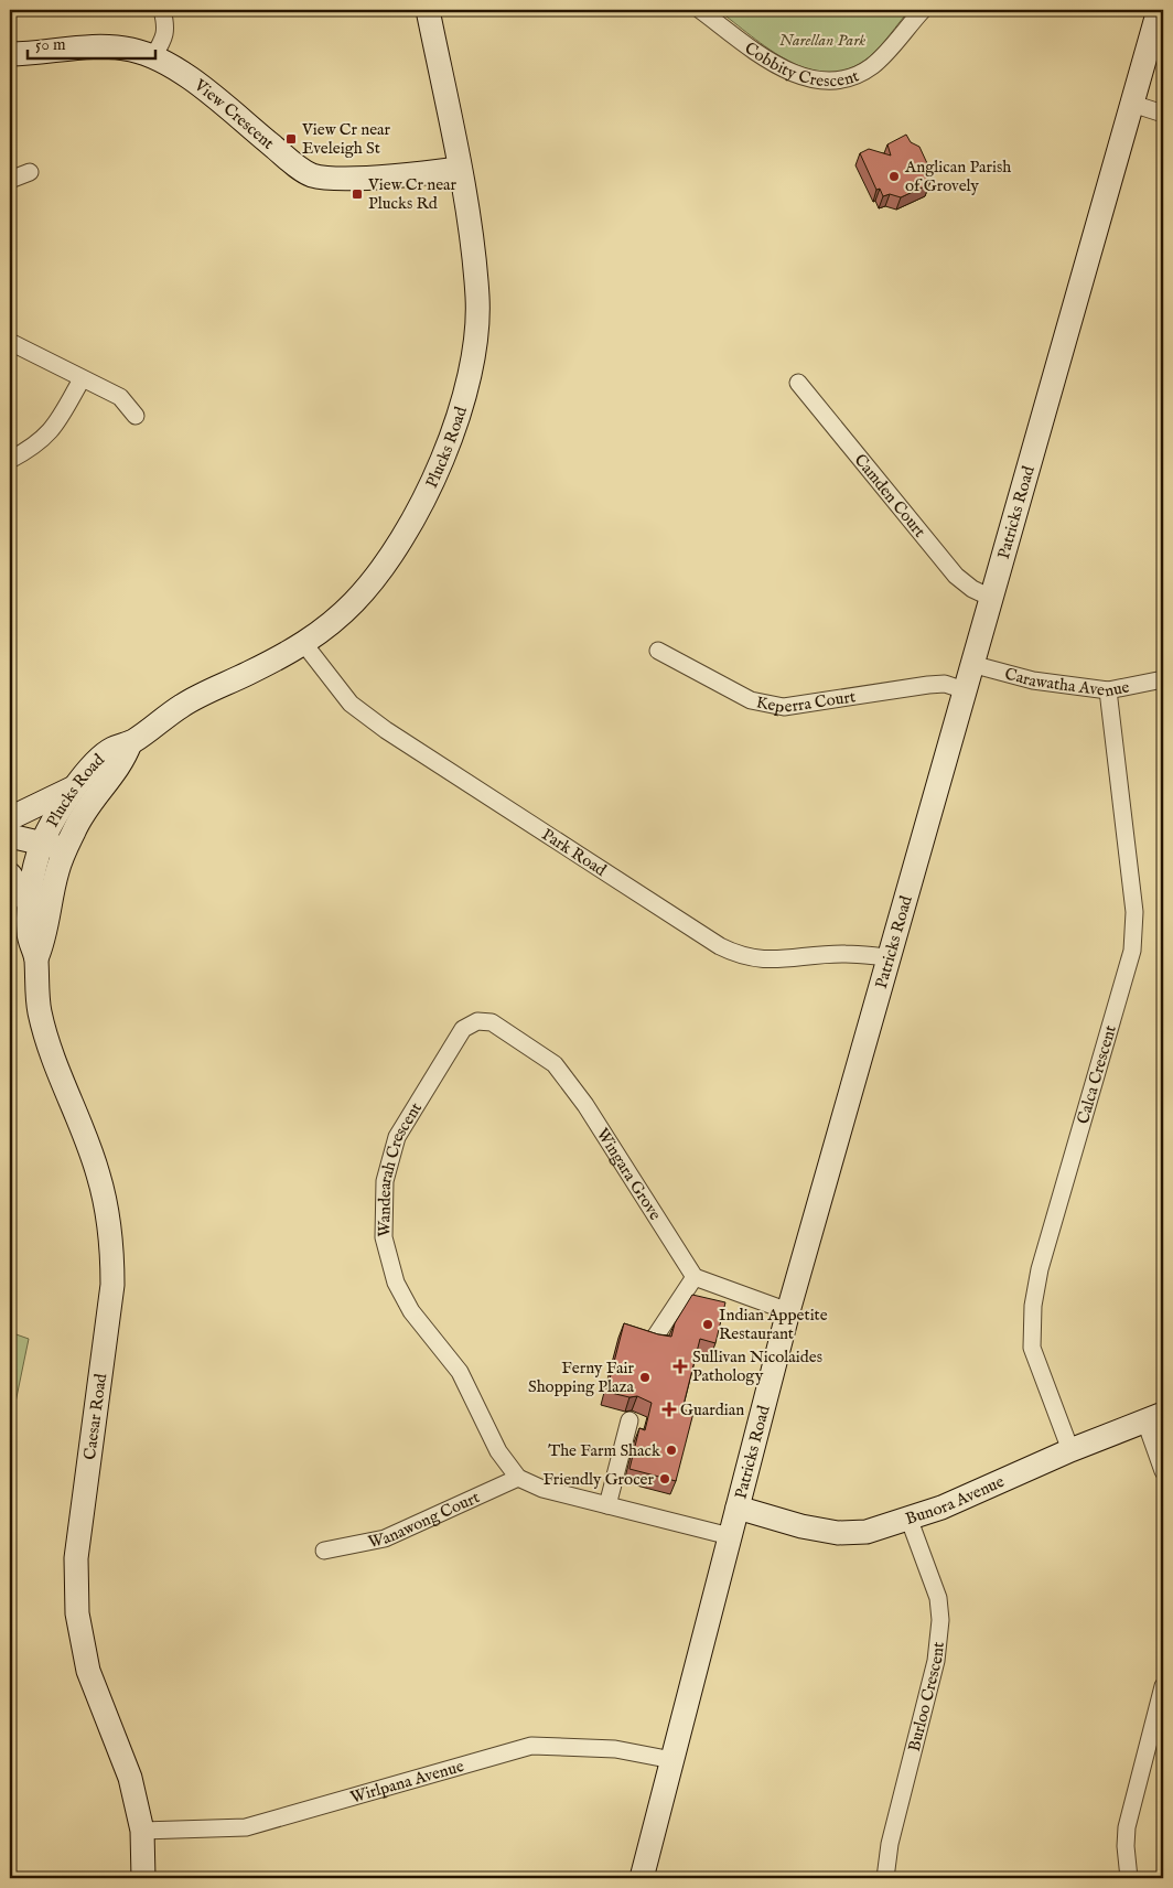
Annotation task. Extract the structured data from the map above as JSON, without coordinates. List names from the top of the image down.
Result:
{
  "streets": {
    "street": [
      "Cobbity Crescent",
      "View Crescent",
      "Plucks Road",
      "Camden Court",
      "Patricks Road",
      "Carawatha Avenue",
      "Keperra Court",
      "Park Road",
      "Calca Crescent",
      "Wandearah Crescent",
      "Wingara Grove",
      "Caesar Road",
      "Bunora Avenue",
      "Wanawong Court",
      "Burloo Crescent",
      "Wirlpana Avenue"
    ]
  },
  "crossings": [
    ["View Crescent", "Plucks Road"],
    ["Plucks Road", "Park Road"],
    ["Plucks Road", "Caesar Road"],
    ["Camden Court", "Patricks Road"],
    ["Patricks Road", "Carawatha Avenue"],
    ["Patricks Road", "Keperra Court"],
    ["Patricks Road", "Park Road"],
    ["Patricks Road", "Wandearah Crescent"],
    ["Patricks Road", "Bunora Avenue"],
    ["Patricks Road", "Wirlpana Avenue"],
    ["Carawatha Avenue", "Calca Crescent"],
    ["Calca Crescent", "Bunora Avenue"],
    ["Wandearah Crescent", "Wingara Grove"],
    ["Wandearah Crescent", "Wanawong Court"],
    ["Caesar Road", "Wirlpana Avenue"],
    ["Bunora Avenue", "Burloo Crescent"]
  ],
  "parks": ["Narellan Park"],
  "places": {
    "transit": ["View Cr near Eveleigh St", "View Cr near Plucks Rd"],
    "other": [
      "Anglican Parish of Grovely",
      "Indian Appetite Restaurant",
      "Ferny Fair Shopping Plaza",
      "The Farm Shack",
      "Friendly Grocer"
    ],
    "health": ["Sullivan Nicolaides Pathology", "Guardian"]
  },
  "scale_bar": "50 m"
}
